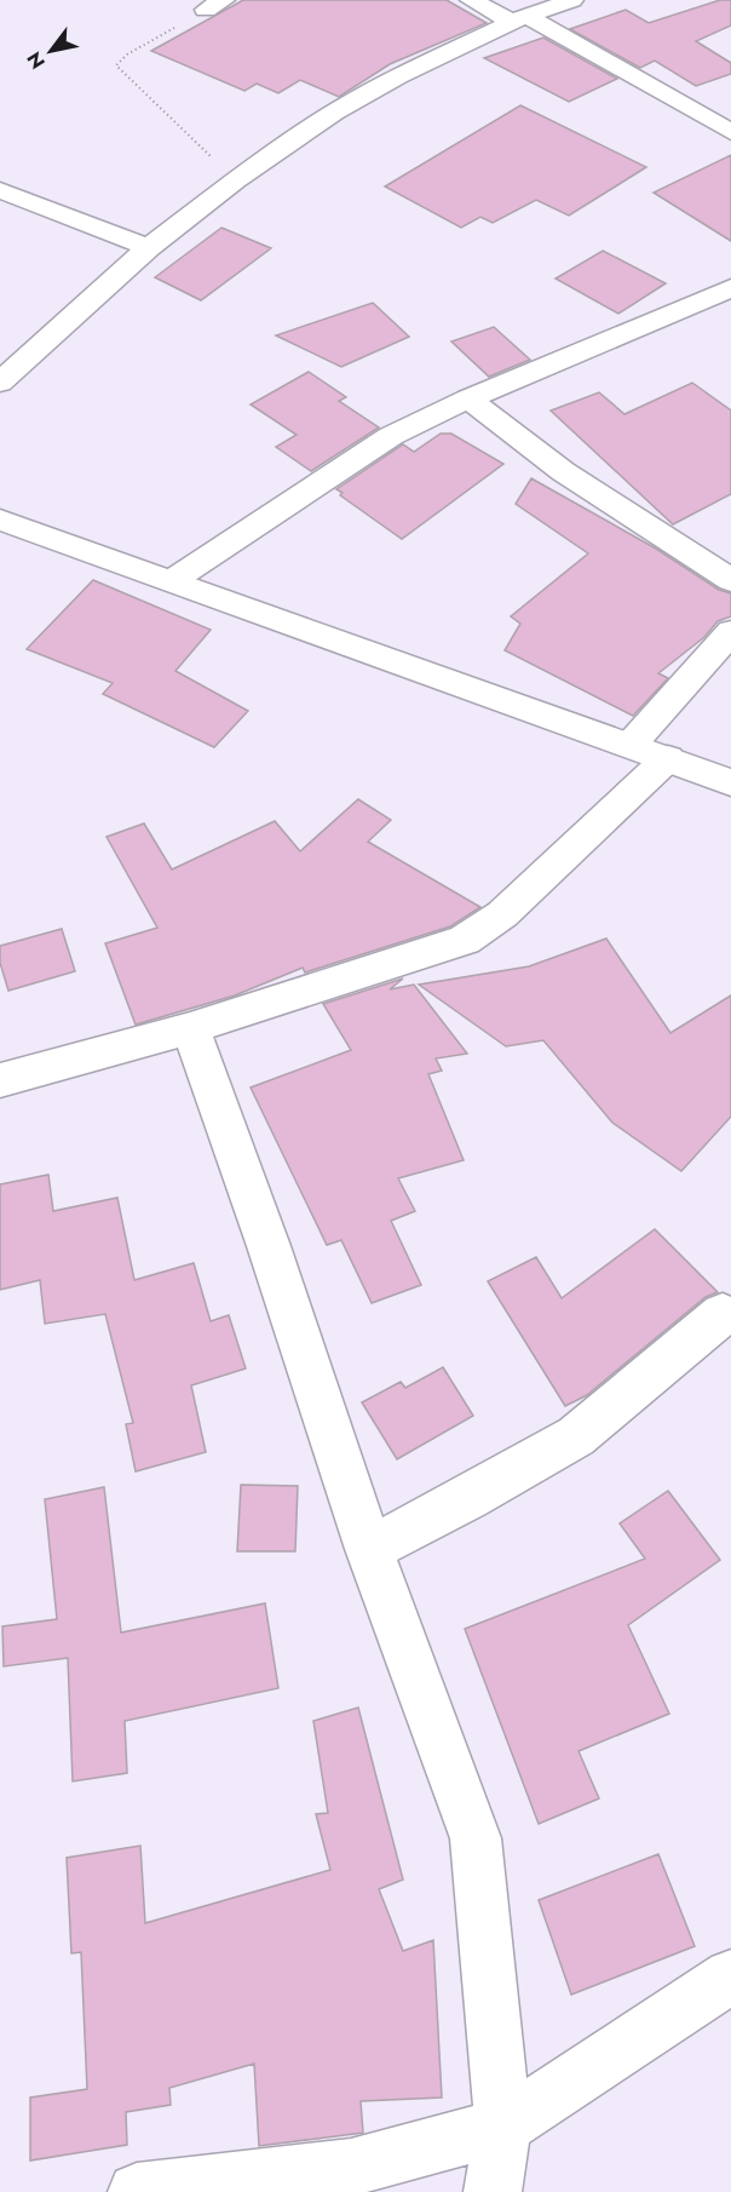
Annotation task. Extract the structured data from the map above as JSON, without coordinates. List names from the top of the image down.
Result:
{
  "north": "bottom left"
}
